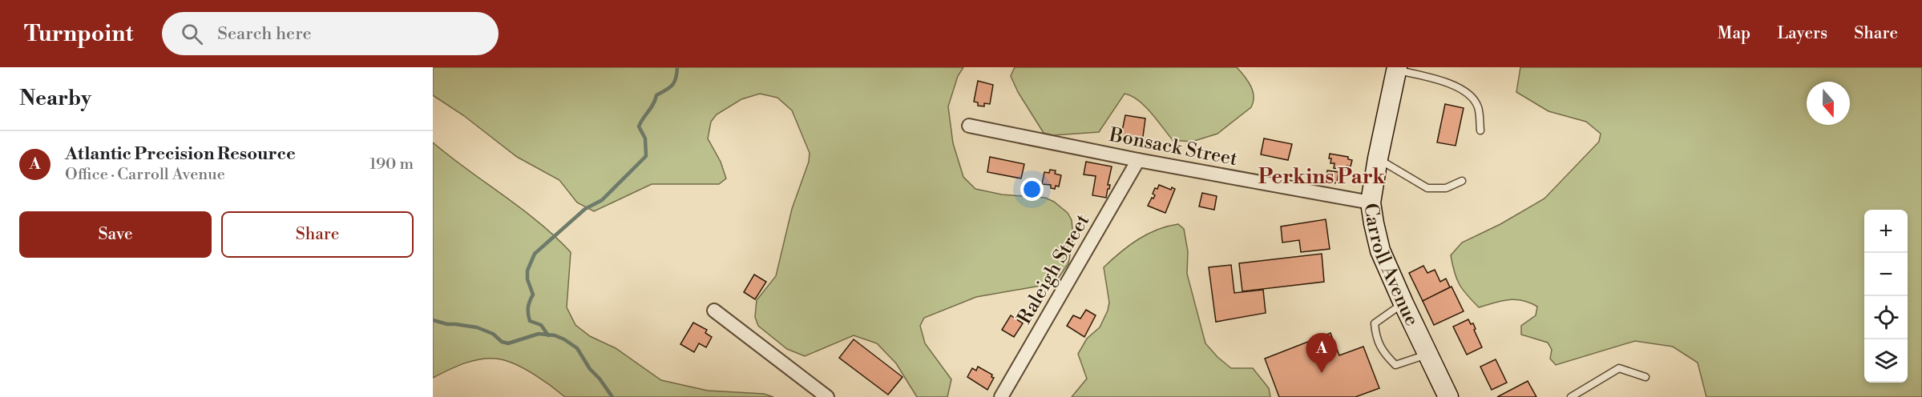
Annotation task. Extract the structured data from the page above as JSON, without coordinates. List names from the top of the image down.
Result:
{
  "streets": {
    "street": ["Bonsack Street", "Carroll Avenue", "Raleigh Street"]
  },
  "crossings": [
    ["Bonsack Street", "Carroll Avenue"],
    ["Bonsack Street", "Raleigh Street"]
  ],
  "districts": ["Perkins Park"],
  "north": "bottom",
  "page": {
    "header": "Turnpoint",
    "search": "Search here",
    "nav": ["Map", "Layers", "Share"],
    "heading": "Nearby",
    "list": [
      {
        "mark": "A",
        "name": "Atlantic Precision Resource",
        "note": "Office · Carroll Avenue",
        "value": "190 m"
      }
    ],
    "buttons": ["Save", "Share"],
    "map_buttons": ["+", "−"],
    "pins": "A"
  }
}
